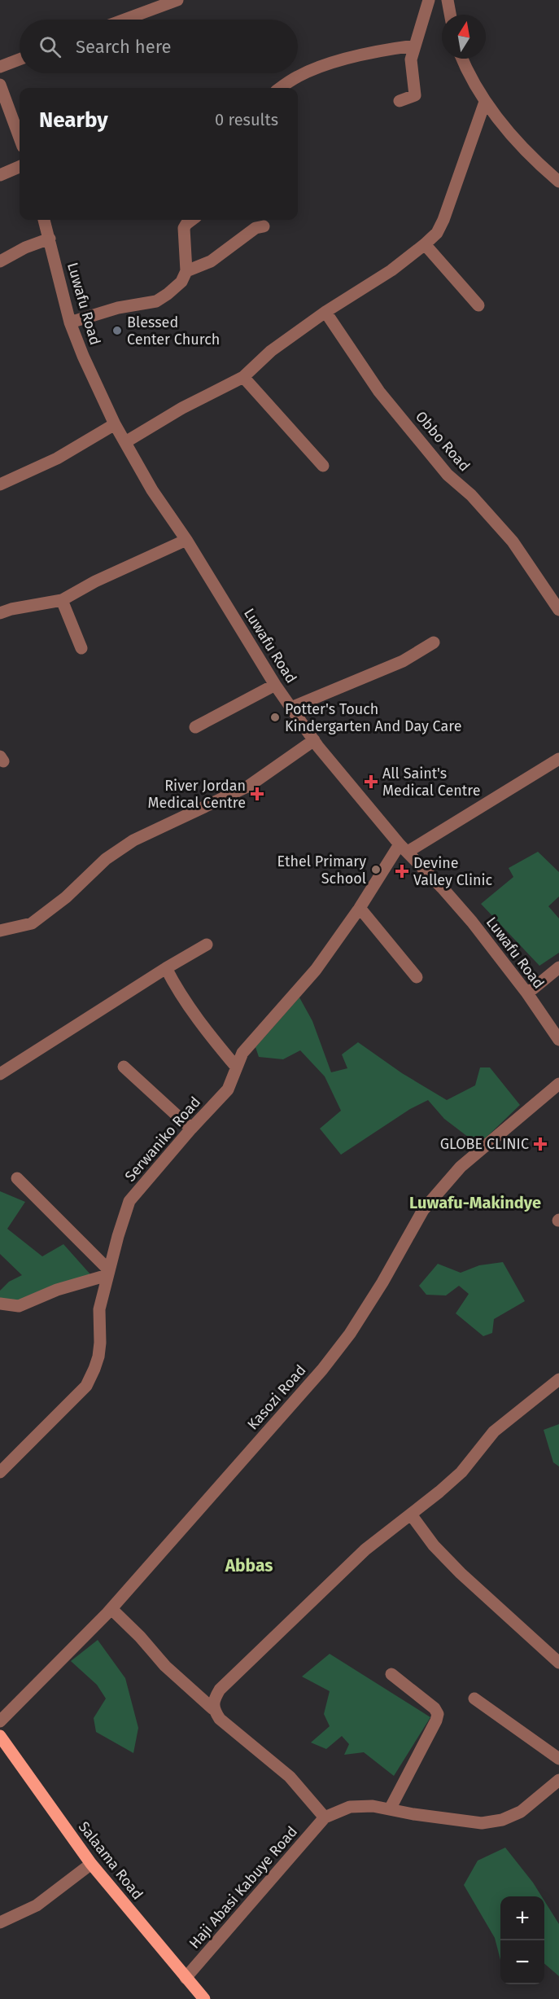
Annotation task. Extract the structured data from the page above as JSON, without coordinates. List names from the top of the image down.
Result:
{
  "streets": {
    "main road": ["Salaama Road"],
    "street": [
      "Luwafu Road",
      "Obbo Road",
      "Serwaniko Road",
      "Kasozi Road",
      "Haji Abasi Kabuye Road"
    ]
  },
  "crossings": [
    ["Luwafu Road", "Serwaniko Road"],
    ["Salaama Road", "Haji Abasi Kabuye Road"]
  ],
  "districts": ["Luwafu-Makindye", "Abbas"],
  "places": {
    "other": ["Blessed Center Church", "Potter's Touch Kindergarten And Day Care", "Ethel Primary School"],
    "health": [
      "All Saint's Medical Centre",
      "River Jordan Medical Centre",
      "Devine Valley Clinic",
      "GLOBE CLINIC"
    ]
  },
  "north": "top",
  "page": {
    "search": "Search here",
    "heading": ["Nearby", "0 results"],
    "map_buttons": ["+", "−"]
  }
}
